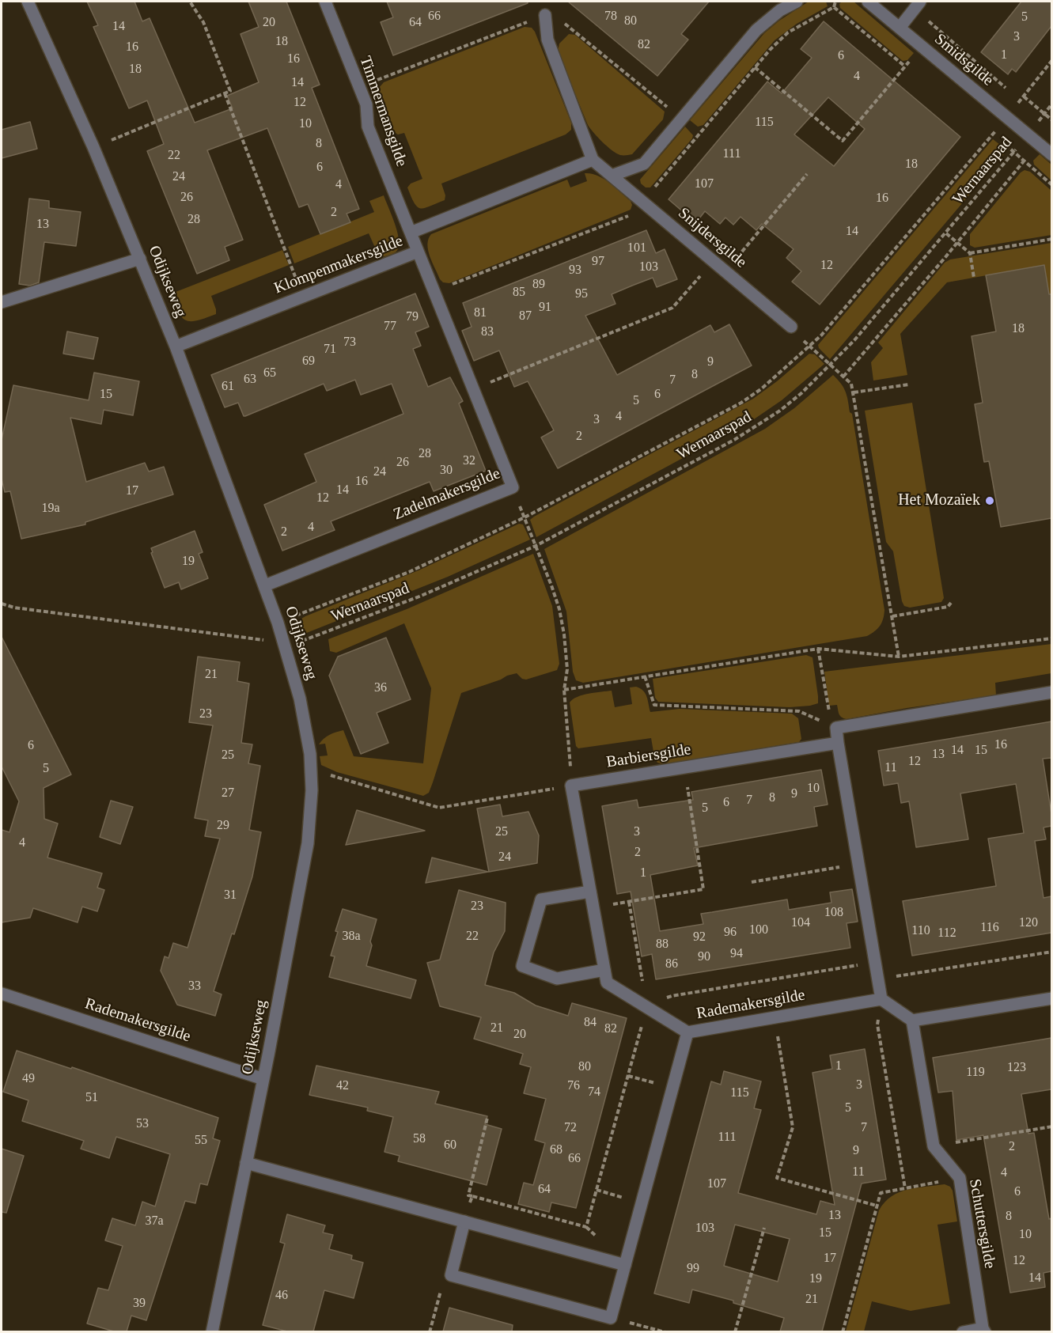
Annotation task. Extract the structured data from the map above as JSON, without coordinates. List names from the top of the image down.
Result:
{
  "streets": {
    "street": [
      "Smidsgilde",
      "Timmermansgilde",
      "Snijdersgilde",
      "Klompenmakersgilde",
      "Odijkseweg",
      "Zadelmakersgilde",
      "Barbiersgilde",
      "Rademakersgilde",
      "Schuttersgilde"
    ],
    "path": ["Wernaarspad"]
  },
  "crossings": [
    ["Smidsgilde", "Wernaarspad"],
    ["Timmermansgilde", "Klompenmakersgilde"],
    ["Wernaarspad", "Odijkseweg"],
    ["Klompenmakersgilde", "Odijkseweg"],
    ["Klompenmakersgilde", "Zadelmakersgilde"],
    ["Odijkseweg", "Zadelmakersgilde"],
    ["Odijkseweg", "Rademakersgilde"]
  ],
  "places": ["Het Mozaïek"],
  "house_numbers": [
    "66",
    "78",
    "5",
    "80",
    "20",
    "64",
    "14",
    "3",
    "18",
    "82",
    "16",
    "1",
    "6",
    "16",
    "18",
    "4",
    "14",
    "12",
    "115",
    "10",
    "8",
    "111",
    "22",
    "18",
    "6",
    "24",
    "107",
    "4",
    "26",
    "16",
    "2",
    "28",
    "13",
    "14",
    "101",
    "97",
    "12",
    "103",
    "93",
    "89",
    "85",
    "95",
    "91",
    "81",
    "87",
    "79",
    "77",
    "18",
    "83",
    "73",
    "71",
    "69",
    "9",
    "65",
    "8",
    "63",
    "7",
    "61",
    "15",
    "6",
    "5",
    "4",
    "3",
    "2",
    "28",
    "32",
    "26",
    "30",
    "24",
    "16",
    "14",
    "17",
    "12",
    "19a",
    "4",
    "2",
    "19",
    "21",
    "36",
    "23",
    "16",
    "6",
    "14",
    "15",
    "13",
    "25",
    "12",
    "11",
    "5",
    "10",
    "27",
    "9",
    "8",
    "7",
    "6",
    "5",
    "29",
    "25",
    "3",
    "4",
    "2",
    "24",
    "1",
    "31",
    "23",
    "108",
    "104",
    "120",
    "116",
    "100",
    "110",
    "96",
    "112",
    "38a",
    "22",
    "92",
    "88",
    "94",
    "90",
    "86",
    "33",
    "84",
    "21",
    "82",
    "20",
    "1",
    "80",
    "123",
    "119",
    "49",
    "3",
    "42",
    "76",
    "74",
    "115",
    "51",
    "5",
    "53",
    "72",
    "7",
    "111",
    "58",
    "55",
    "60",
    "2",
    "68",
    "9",
    "66",
    "11",
    "4",
    "107",
    "64",
    "6",
    "13",
    "8",
    "37a",
    "103",
    "15",
    "10",
    "17",
    "12",
    "99",
    "14",
    "19",
    "46",
    "21",
    "39"
  ]
}
